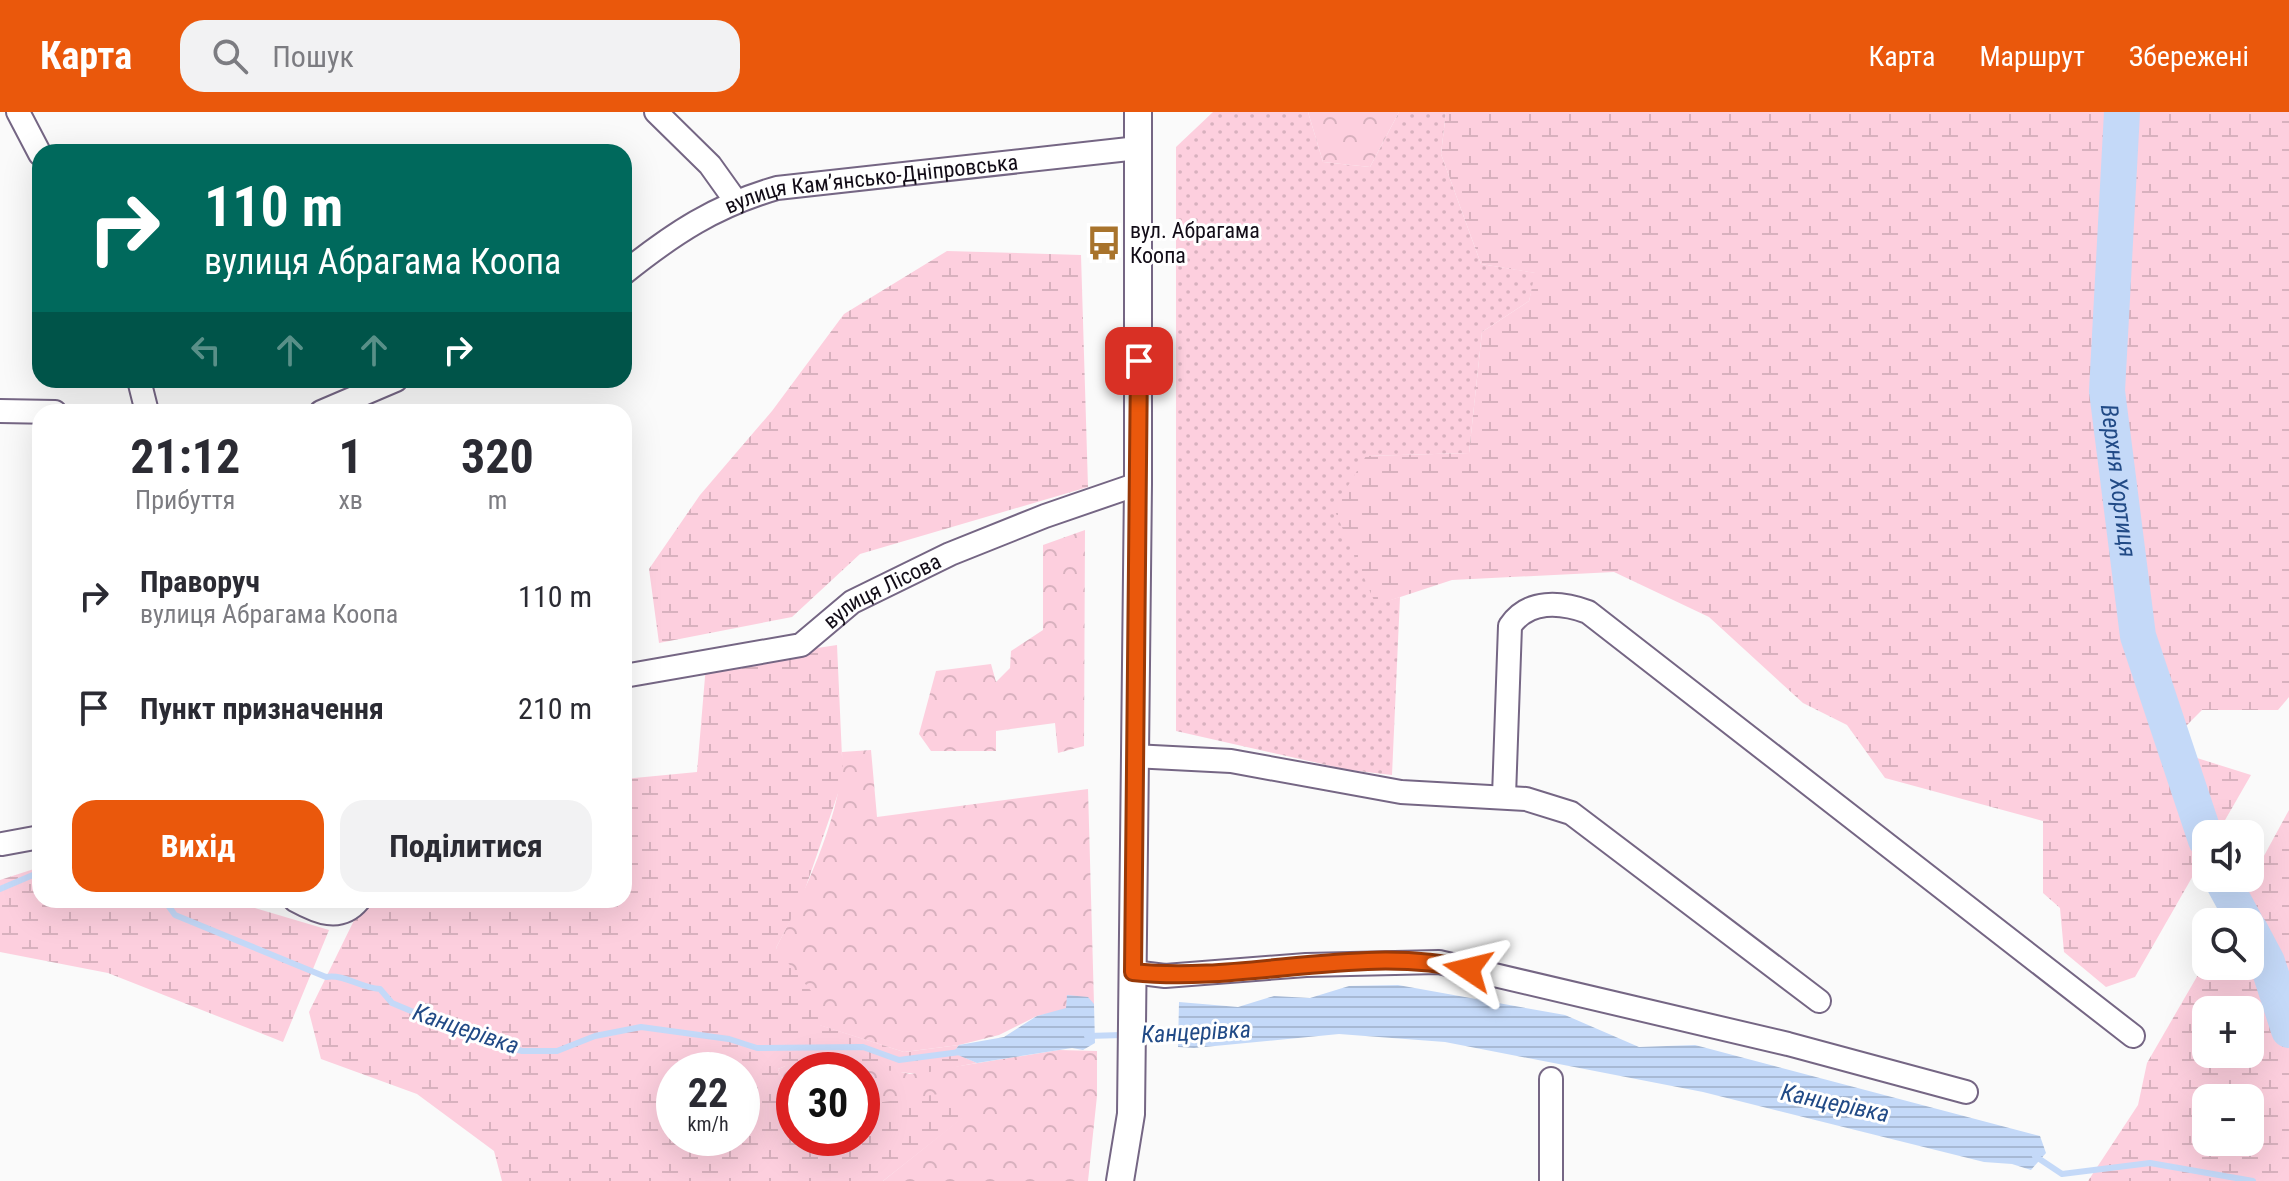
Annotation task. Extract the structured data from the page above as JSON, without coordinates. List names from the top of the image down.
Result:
{
  "streets": {
    "street": ["вулиця Кам’янсько-Дніпровська", "вулиця Лісова"]
  },
  "water": ["Верхня Хортиця", "Канцерівка"],
  "places": {
    "bus stop": ["вул. Абрагама Коопа"]
  },
  "page": {
    "header": "Карта",
    "search": "Пошук",
    "nav": ["Карта", "Маршрут", "Збережені"],
    "turn": ["110 m", "вулиця Абрагама Коопа"],
    "eta": [
      "21:12",
      "Прибуття",
      "1",
      "хв",
      "320",
      "m"
    ],
    "list": [
      {
        "name": "Праворуч",
        "note": "вулиця Абрагама Коопа",
        "value": "110 m"
      },
      {
        "name": "Пункт призначення",
        "value": "210 m"
      }
    ],
    "buttons": ["Вихід", "Поділитися"],
    "map_buttons": ["+", "−"],
    "speed": "22 km/h",
    "limit": "30"
  }
}
